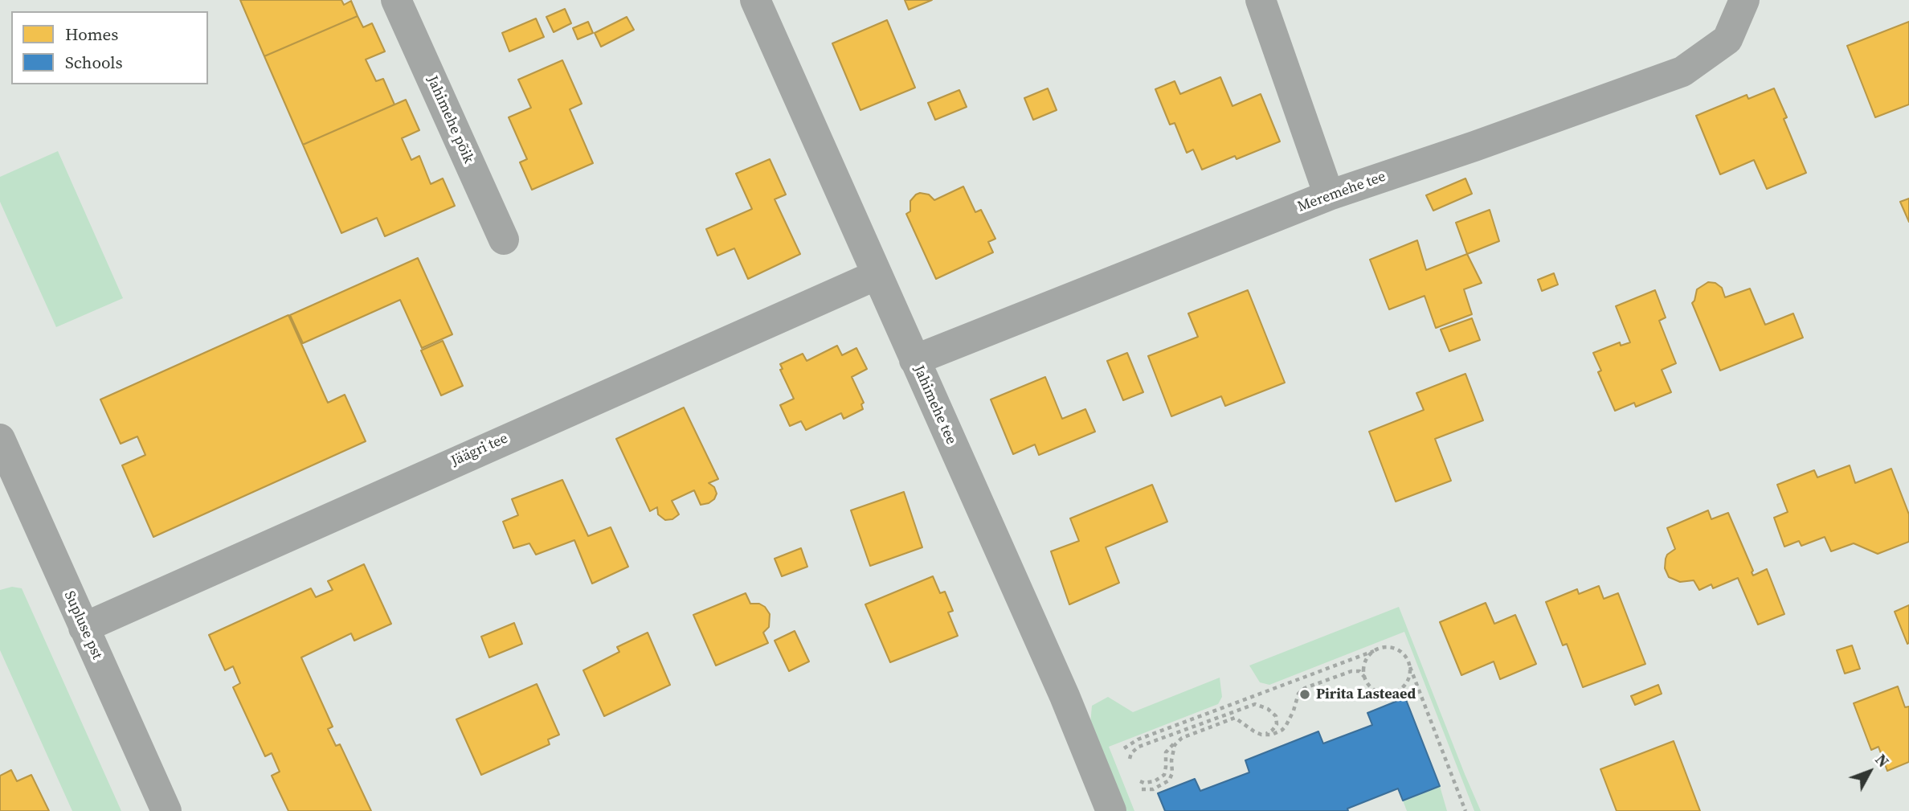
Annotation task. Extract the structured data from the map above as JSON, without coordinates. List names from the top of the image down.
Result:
{
  "streets": {
    "street": [
      "Jahimehe põik",
      "Meremehe tee",
      "Jahimehe tee",
      "Jäägri tee",
      "Supluse pst"
    ]
  },
  "crossings": [
    ["Meremehe tee", "Jahimehe tee"],
    ["Jahimehe tee", "Jäägri tee"],
    ["Jäägri tee", "Supluse pst"]
  ],
  "places": ["Pirita Lasteaed"],
  "legend": ["Homes", "Schools"],
  "north": "top right"
}
